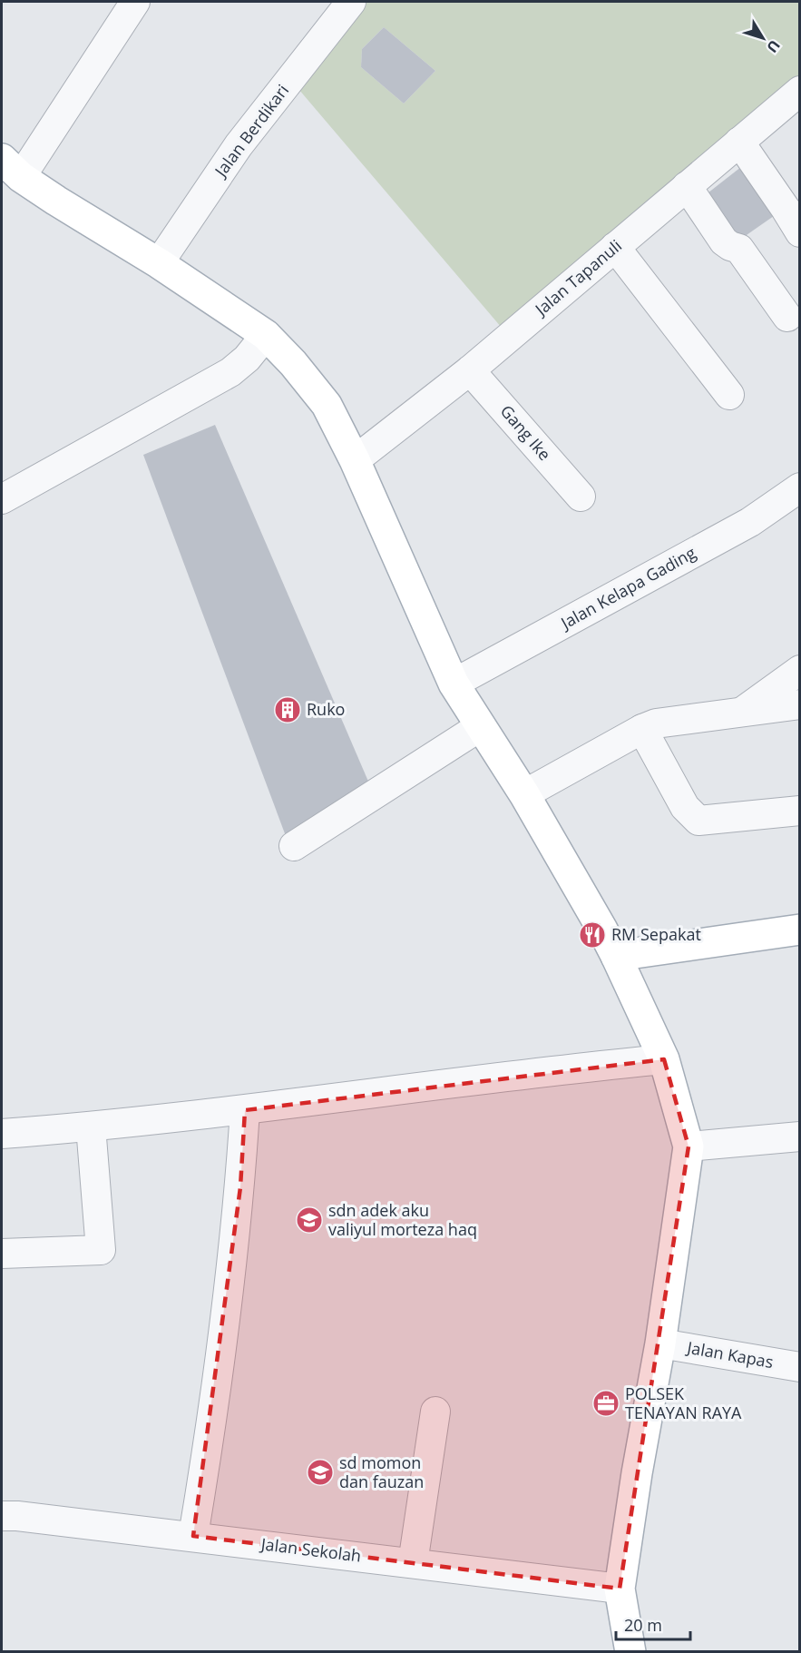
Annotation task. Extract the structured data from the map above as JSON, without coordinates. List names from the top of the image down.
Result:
{
  "streets": {
    "street": [
      "Jalan Berdikari",
      "Jalan Tapanuli",
      "Gang Ike",
      "Jalan Kelapa Gading",
      "Jalan Kapas",
      "Jalan Sekolah"
    ]
  },
  "crossings": [
    ["Jalan Tapanuli", "Gang Ike"]
  ],
  "places": {
    "building": ["Ruko"],
    "restaurant": ["RM Sepakat"],
    "school or university": ["sdn adek aku valiyul morteza haq", "sd momon dan fauzan"],
    "office": ["POLSEK TENAYAN RAYA"]
  },
  "scale_bar": "20 m",
  "north": "bottom right"
}
